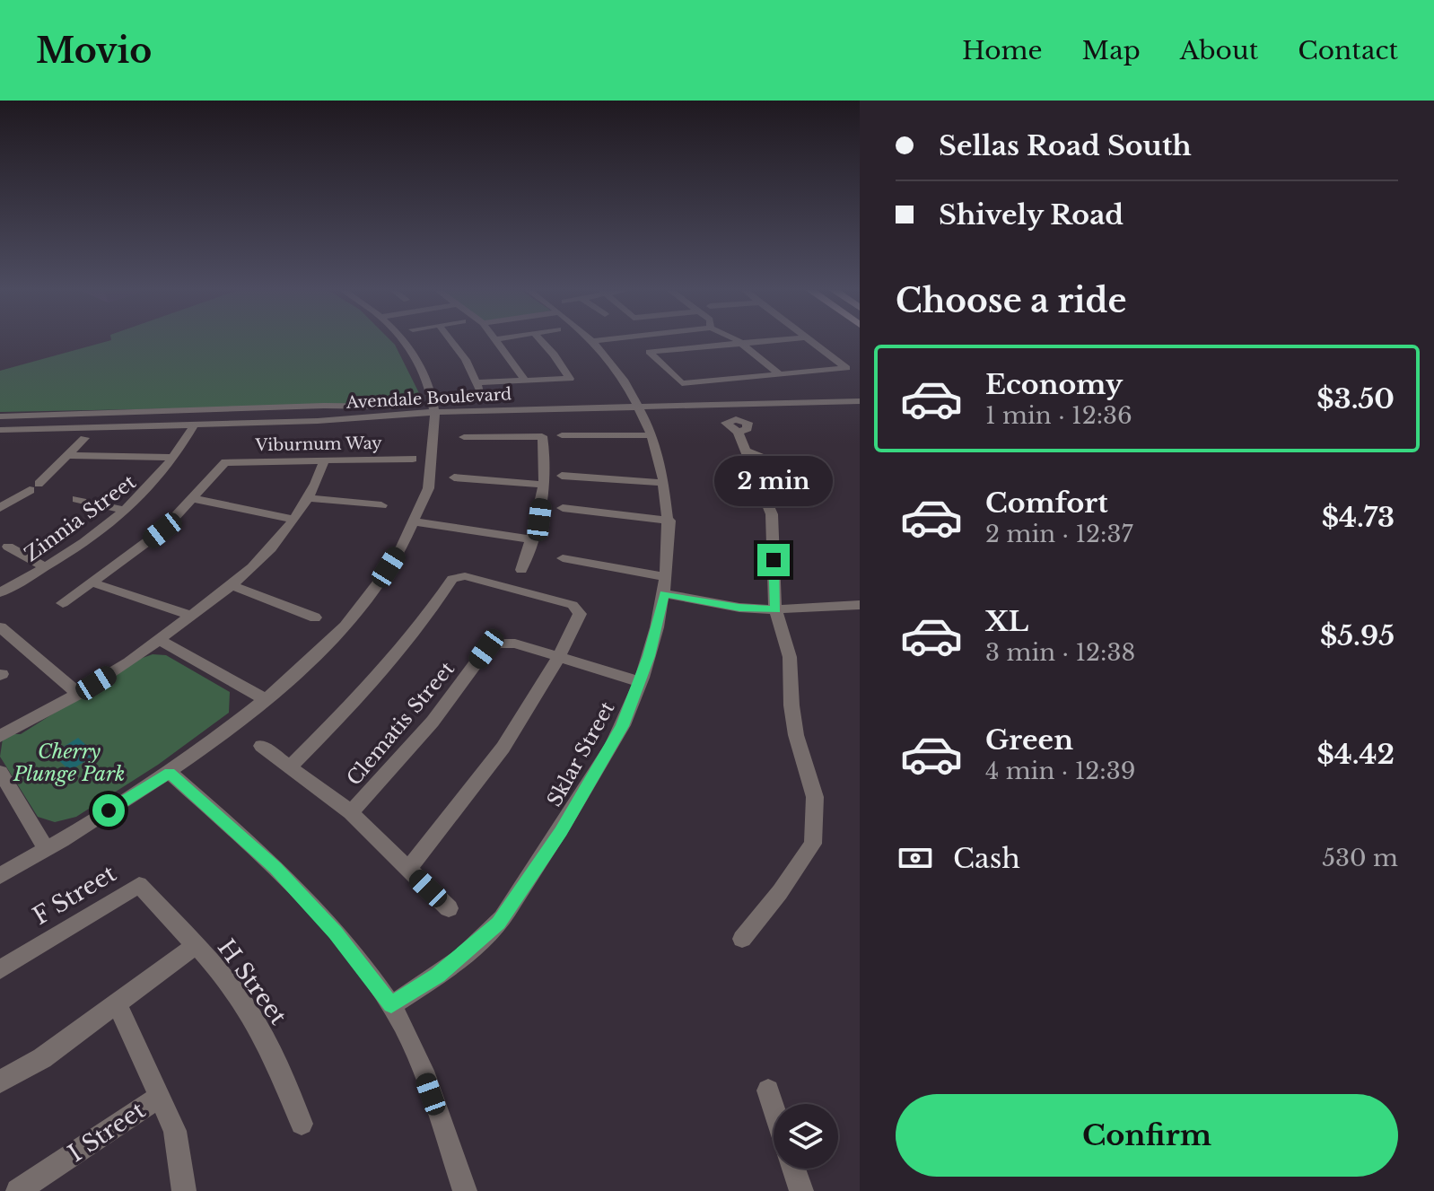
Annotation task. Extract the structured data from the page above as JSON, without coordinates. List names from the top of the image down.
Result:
{
  "streets": {
    "street": [
      "Avendale Boulevard",
      "Viburnum Way",
      "Zinnia Street",
      "Clematis Street",
      "Sklar Street",
      "F Street",
      "H Street",
      "I Street"
    ]
  },
  "crossings": [
    ["Avendale Boulevard", "Zinnia Street"],
    ["Avendale Boulevard", "Sklar Street"],
    ["Clematis Street", "Sklar Street"],
    ["F Street", "H Street"]
  ],
  "parks": ["Cherry Plunge Park"],
  "page": {
    "header": "Movio",
    "nav": [
      "Home",
      "Map",
      "About",
      "Contact"
    ],
    "banner": ["Sellas Road South", "Shively Road"],
    "heading": "Choose a ride",
    "list": [
      {
        "name": "Economy",
        "note": "1 min · 12:36",
        "value": "$3.50"
      },
      {
        "name": "Comfort",
        "note": "2 min · 12:37",
        "value": "$4.73"
      },
      {
        "name": "XL",
        "note": "3 min · 12:38",
        "value": "$5.95"
      },
      {
        "name": "Green",
        "note": "4 min · 12:39",
        "value": "$4.42"
      }
    ],
    "bubble": "2 min",
    "pay": ["Cash", "530 m"],
    "buttons": "Confirm"
  }
}
